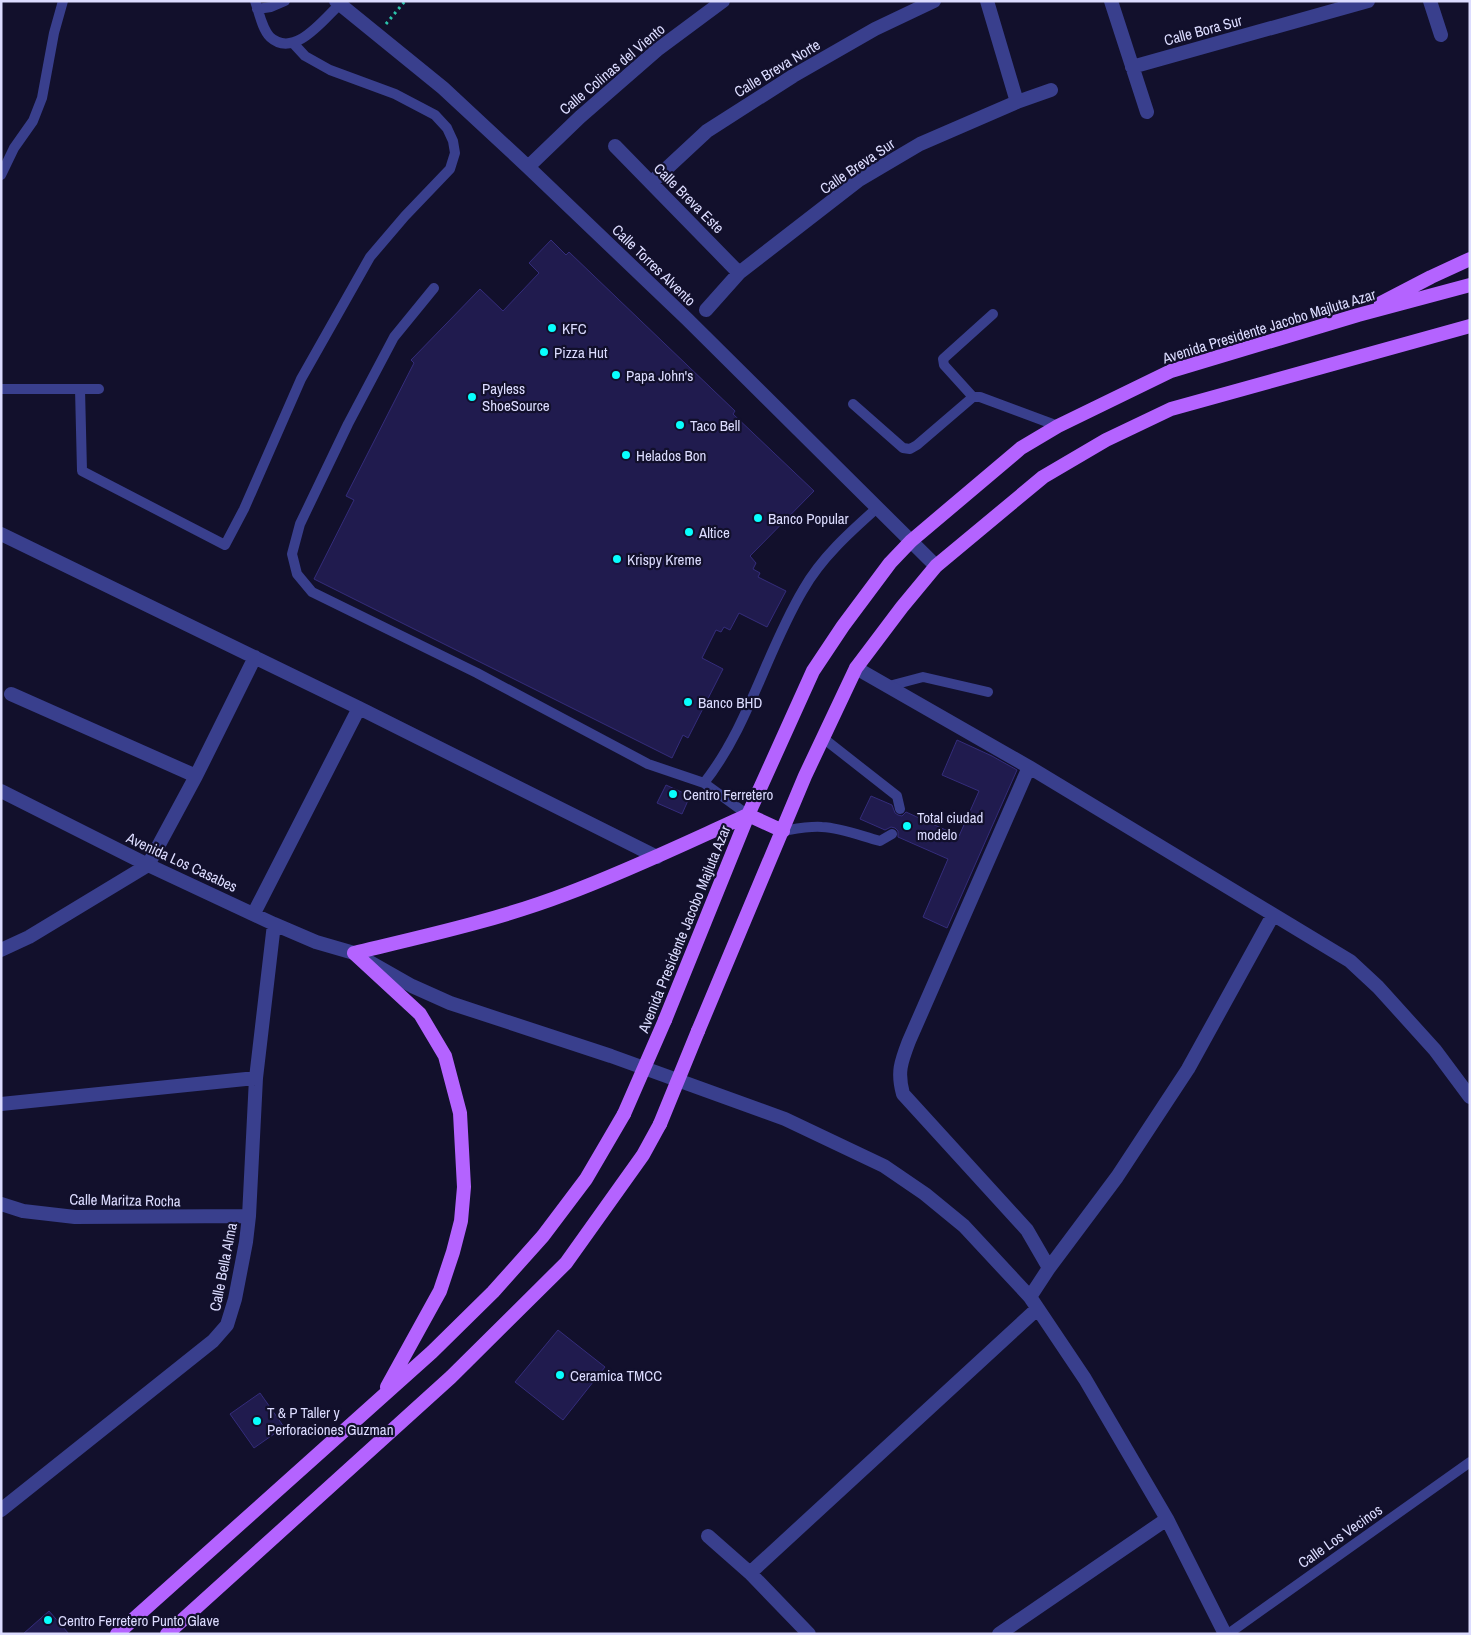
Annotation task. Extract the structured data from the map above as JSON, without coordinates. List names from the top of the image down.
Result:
{
  "streets": {
    "main road": ["Avenida Presidente Jacobo Majluta Azar"],
    "street": [
      "Calle Bora Sur",
      "Calle Breva Norte",
      "Calle Colinas del Viento",
      "Calle Breva Sur",
      "Calle Breva Este",
      "Calle Torres Alvento",
      "Avenida Los Casabes",
      "Calle Maritza Rocha",
      "Calle Bella Alma"
    ],
    "lane": ["Calle Los Vecinos"]
  },
  "crossings": [
    ["Calle Breva Norte", "Calle Breva Este"],
    ["Calle Colinas del Viento", "Calle Torres Alvento"],
    ["Calle Breva Sur", "Calle Breva Este"],
    ["Calle Torres Alvento", "Avenida Presidente Jacobo Majluta Azar"],
    ["Avenida Los Casabes", "Calle Bella Alma"],
    ["Avenida Los Casabes", "Calle Los Vecinos"],
    ["Calle Maritza Rocha", "Calle Bella Alma"]
  ],
  "places": [
    "KFC",
    "Pizza Hut",
    "Papa John's",
    "Payless ShoeSource",
    "Taco Bell",
    "Helados Bon",
    "Banco Popular",
    "Altice",
    "Krispy Kreme",
    "Banco BHD",
    "Centro Ferretero",
    "Total ciudad modelo",
    "Ceramica TMCC",
    "T & P Taller y Perforaciones Guzman",
    "Centro Ferretero Punto Glave"
  ]
}
